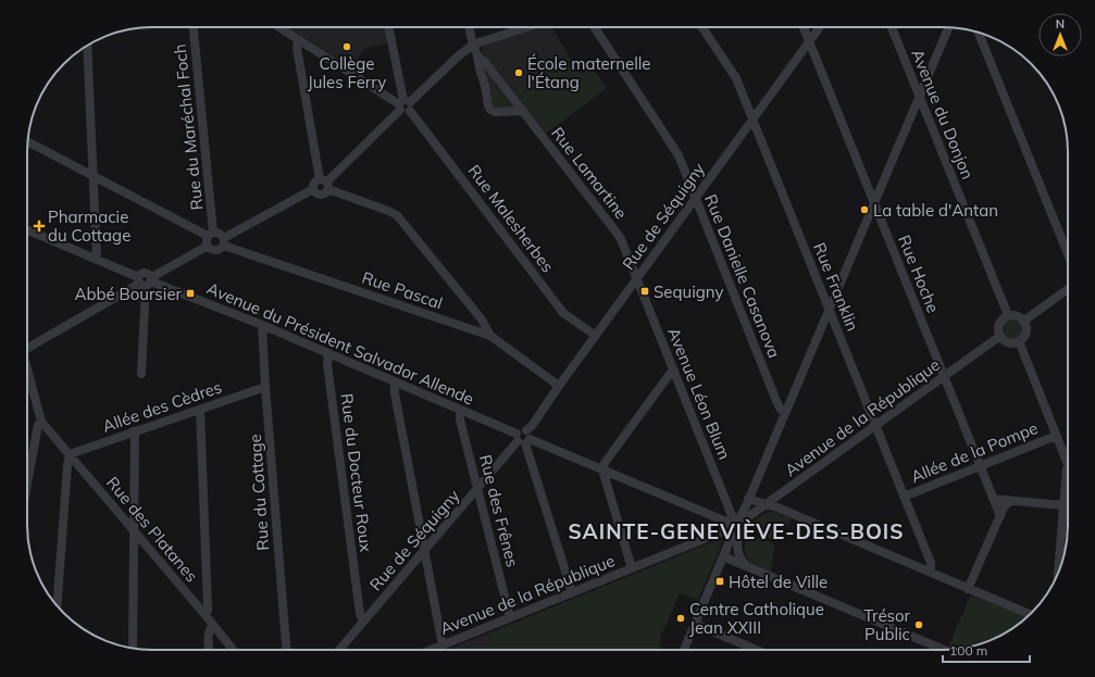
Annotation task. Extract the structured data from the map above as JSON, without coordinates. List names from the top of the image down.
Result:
{
  "streets": {
    "street": [
      "Avenue du Donjon",
      "Rue du Maréchal Foch",
      "Rue Lamartine",
      "Rue de Séquigny",
      "Rue Malesherbes",
      "Rue Hoche",
      "Rue Danielle Casanova",
      "Rue Franklin",
      "Rue Pascal",
      "Avenue du Président Salvador Allende",
      "Avenue Léon Blum",
      "Allée des Cèdres",
      "Avenue de la République",
      "Allée de la Pompe",
      "Rue du Docteur Roux",
      "Rue du Cottage",
      "Rue des Frênes",
      "Rue des Platanes"
    ]
  },
  "crossings": [
    ["Avenue du Donjon", "Avenue de la République"],
    ["Rue du Maréchal Foch", "Rue Pascal"],
    ["Rue Lamartine", "Rue de Séquigny"],
    ["Rue Lamartine", "Avenue Léon Blum"],
    ["Rue de Séquigny", "Rue Malesherbes"],
    ["Rue de Séquigny", "Rue Hoche"],
    ["Rue de Séquigny", "Rue Danielle Casanova"],
    ["Rue de Séquigny", "Rue Franklin"],
    ["Rue de Séquigny", "Rue Pascal"],
    ["Rue de Séquigny", "Avenue du Président Salvador Allende"],
    ["Rue de Séquigny", "Avenue Léon Blum"],
    ["Rue de Séquigny", "Rue du Docteur Roux"],
    ["Rue de Séquigny", "Rue des Frênes"],
    ["Rue Hoche", "Avenue de la République"],
    ["Rue Hoche", "Allée de la Pompe"],
    ["Rue Franklin", "Avenue de la République"],
    ["Rue Franklin", "Allée de la Pompe"],
    ["Avenue du Président Salvador Allende", "Avenue Léon Blum"],
    ["Avenue du Président Salvador Allende", "Avenue de la République"],
    ["Avenue du Président Salvador Allende", "Rue du Docteur Roux"],
    ["Avenue du Président Salvador Allende", "Rue du Cottage"],
    ["Avenue du Président Salvador Allende", "Rue des Frênes"],
    ["Avenue Léon Blum", "Avenue de la République"],
    ["Allée des Cèdres", "Rue du Cottage"],
    ["Allée des Cèdres", "Rue des Platanes"],
    ["Avenue de la République", "Rue des Frênes"]
  ],
  "districts": ["SAINTE-GENEVIÈVE-DES-BOIS"],
  "places": {
    "other": [
      "Collège Jules Ferry",
      "École maternelle l'Étang",
      "La table d'Antan",
      "Centre Catholique Jean XXIII",
      "Trésor Public"
    ],
    "health": ["Pharmacie du Cottage"],
    "transit": ["Sequigny", "Abbé Boursier", "Hôtel de Ville"]
  },
  "scale_bar": "100 m",
  "north": "top"
}
